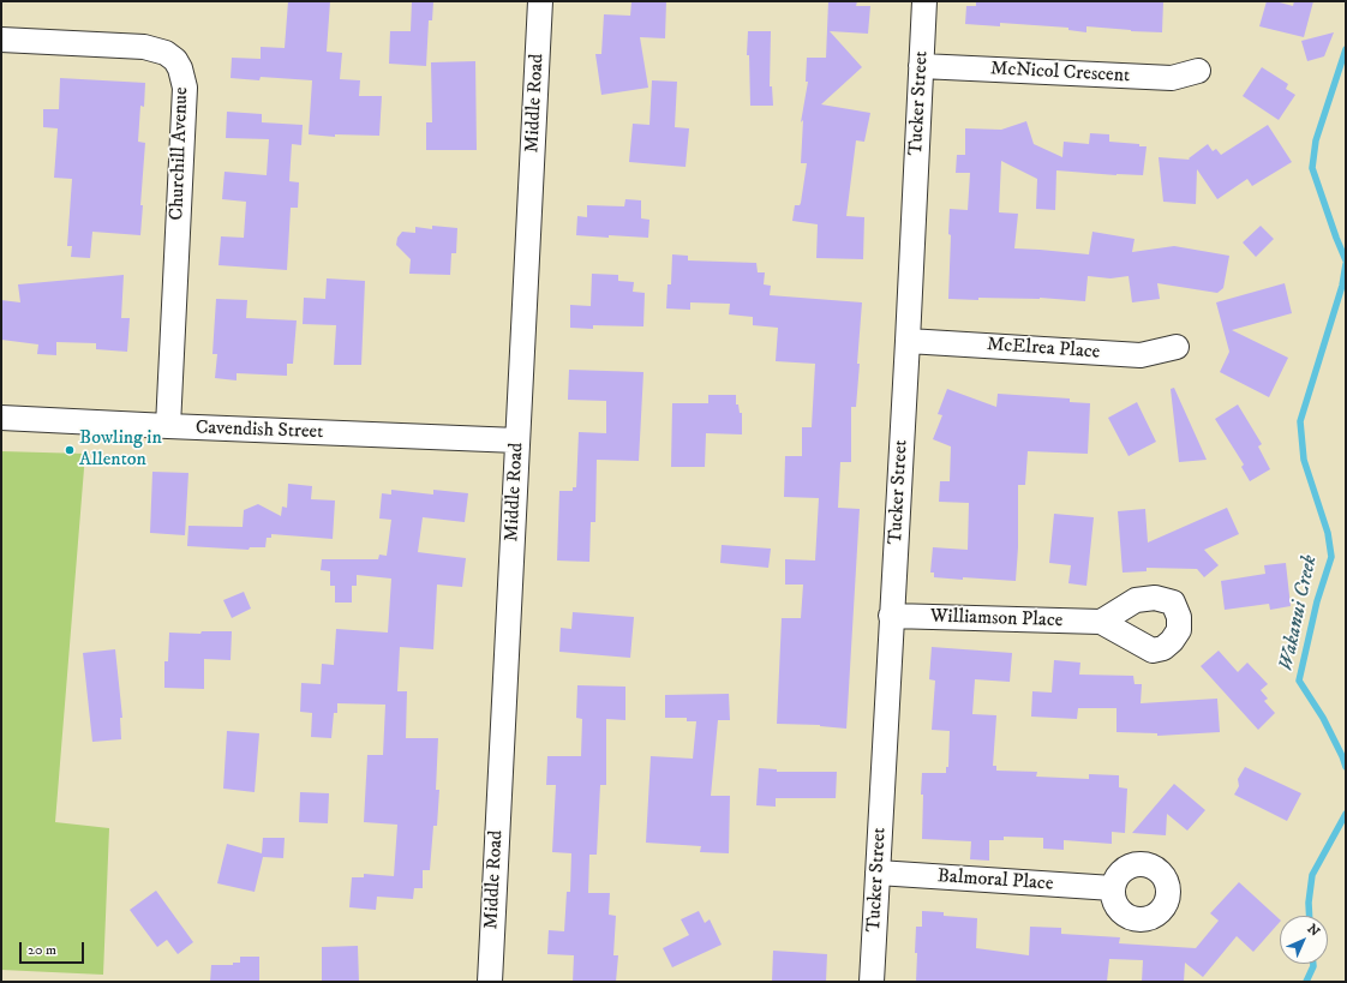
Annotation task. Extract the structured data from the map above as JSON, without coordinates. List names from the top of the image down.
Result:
{
  "streets": {
    "street": [
      "McNicol Crescent",
      "Middle Road",
      "Tucker Street",
      "Churchill Avenue",
      "McElrea Place",
      "Cavendish Street",
      "Williamson Place",
      "Balmoral Place"
    ]
  },
  "crossings": [
    ["McNicol Crescent", "Tucker Street"],
    ["Middle Road", "Cavendish Street"],
    ["Tucker Street", "McElrea Place"],
    ["Tucker Street", "Williamson Place"],
    ["Tucker Street", "Balmoral Place"],
    ["Churchill Avenue", "Cavendish Street"]
  ],
  "water": ["Wakanui Creek"],
  "places": ["Bowling in Allenton"],
  "scale_bar": "20 m",
  "north": "top right"
}
